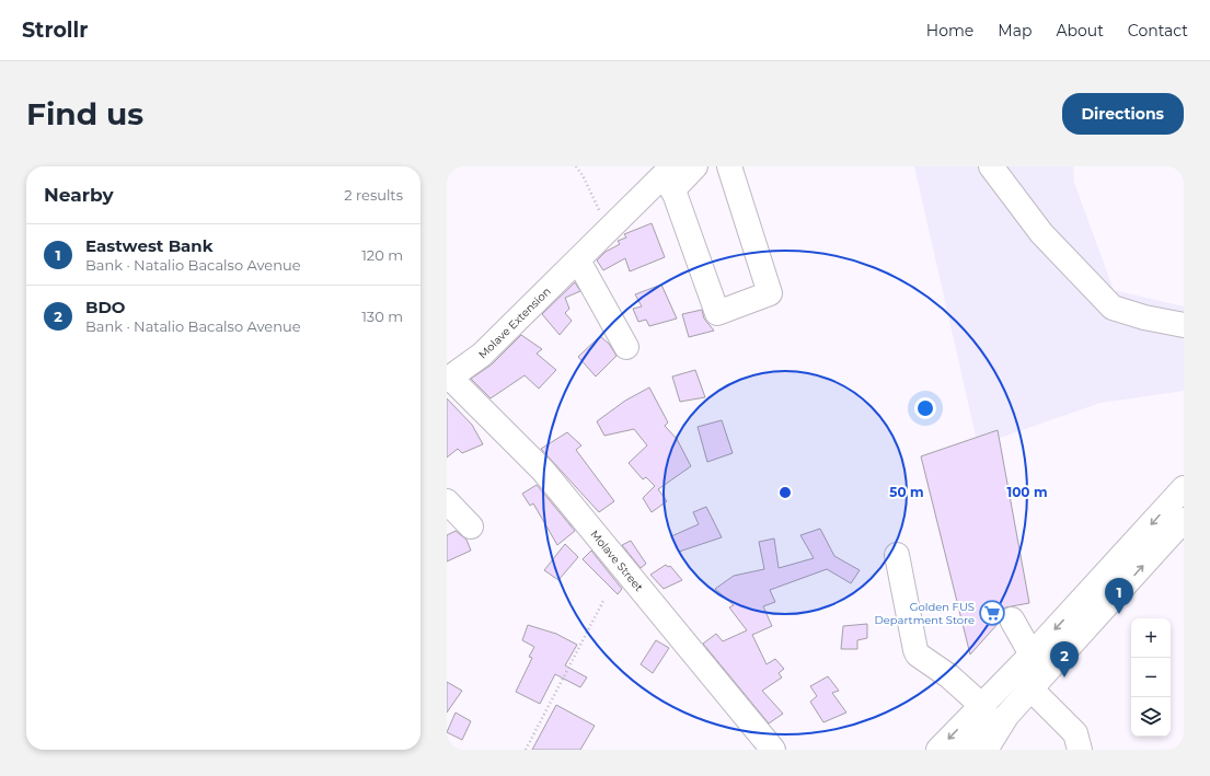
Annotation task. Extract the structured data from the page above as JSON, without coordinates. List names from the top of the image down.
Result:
{
  "streets": {
    "street": ["Molave Extension", "Molave Street"]
  },
  "crossings": [
    ["Molave Extension", "Molave Street"]
  ],
  "places": {
    "supermarket": ["Golden FUS Department Store"]
  },
  "page": {
    "header": "Strollr",
    "nav": [
      "Home",
      "Map",
      "About",
      "Contact"
    ],
    "buttons": "Directions",
    "title": "Find us",
    "heading": ["Nearby", "2 results"],
    "list": [
      {
        "mark": "1",
        "name": "Eastwest Bank",
        "note": "Bank · Natalio Bacalso Avenue",
        "value": "120 m"
      },
      {
        "mark": "2",
        "name": "BDO",
        "note": "Bank · Natalio Bacalso Avenue",
        "value": "130 m"
      }
    ],
    "pins": ["1", "2"],
    "map_buttons": ["+", "−"]
  },
  "rings": ["50 m", "100 m"]
}
